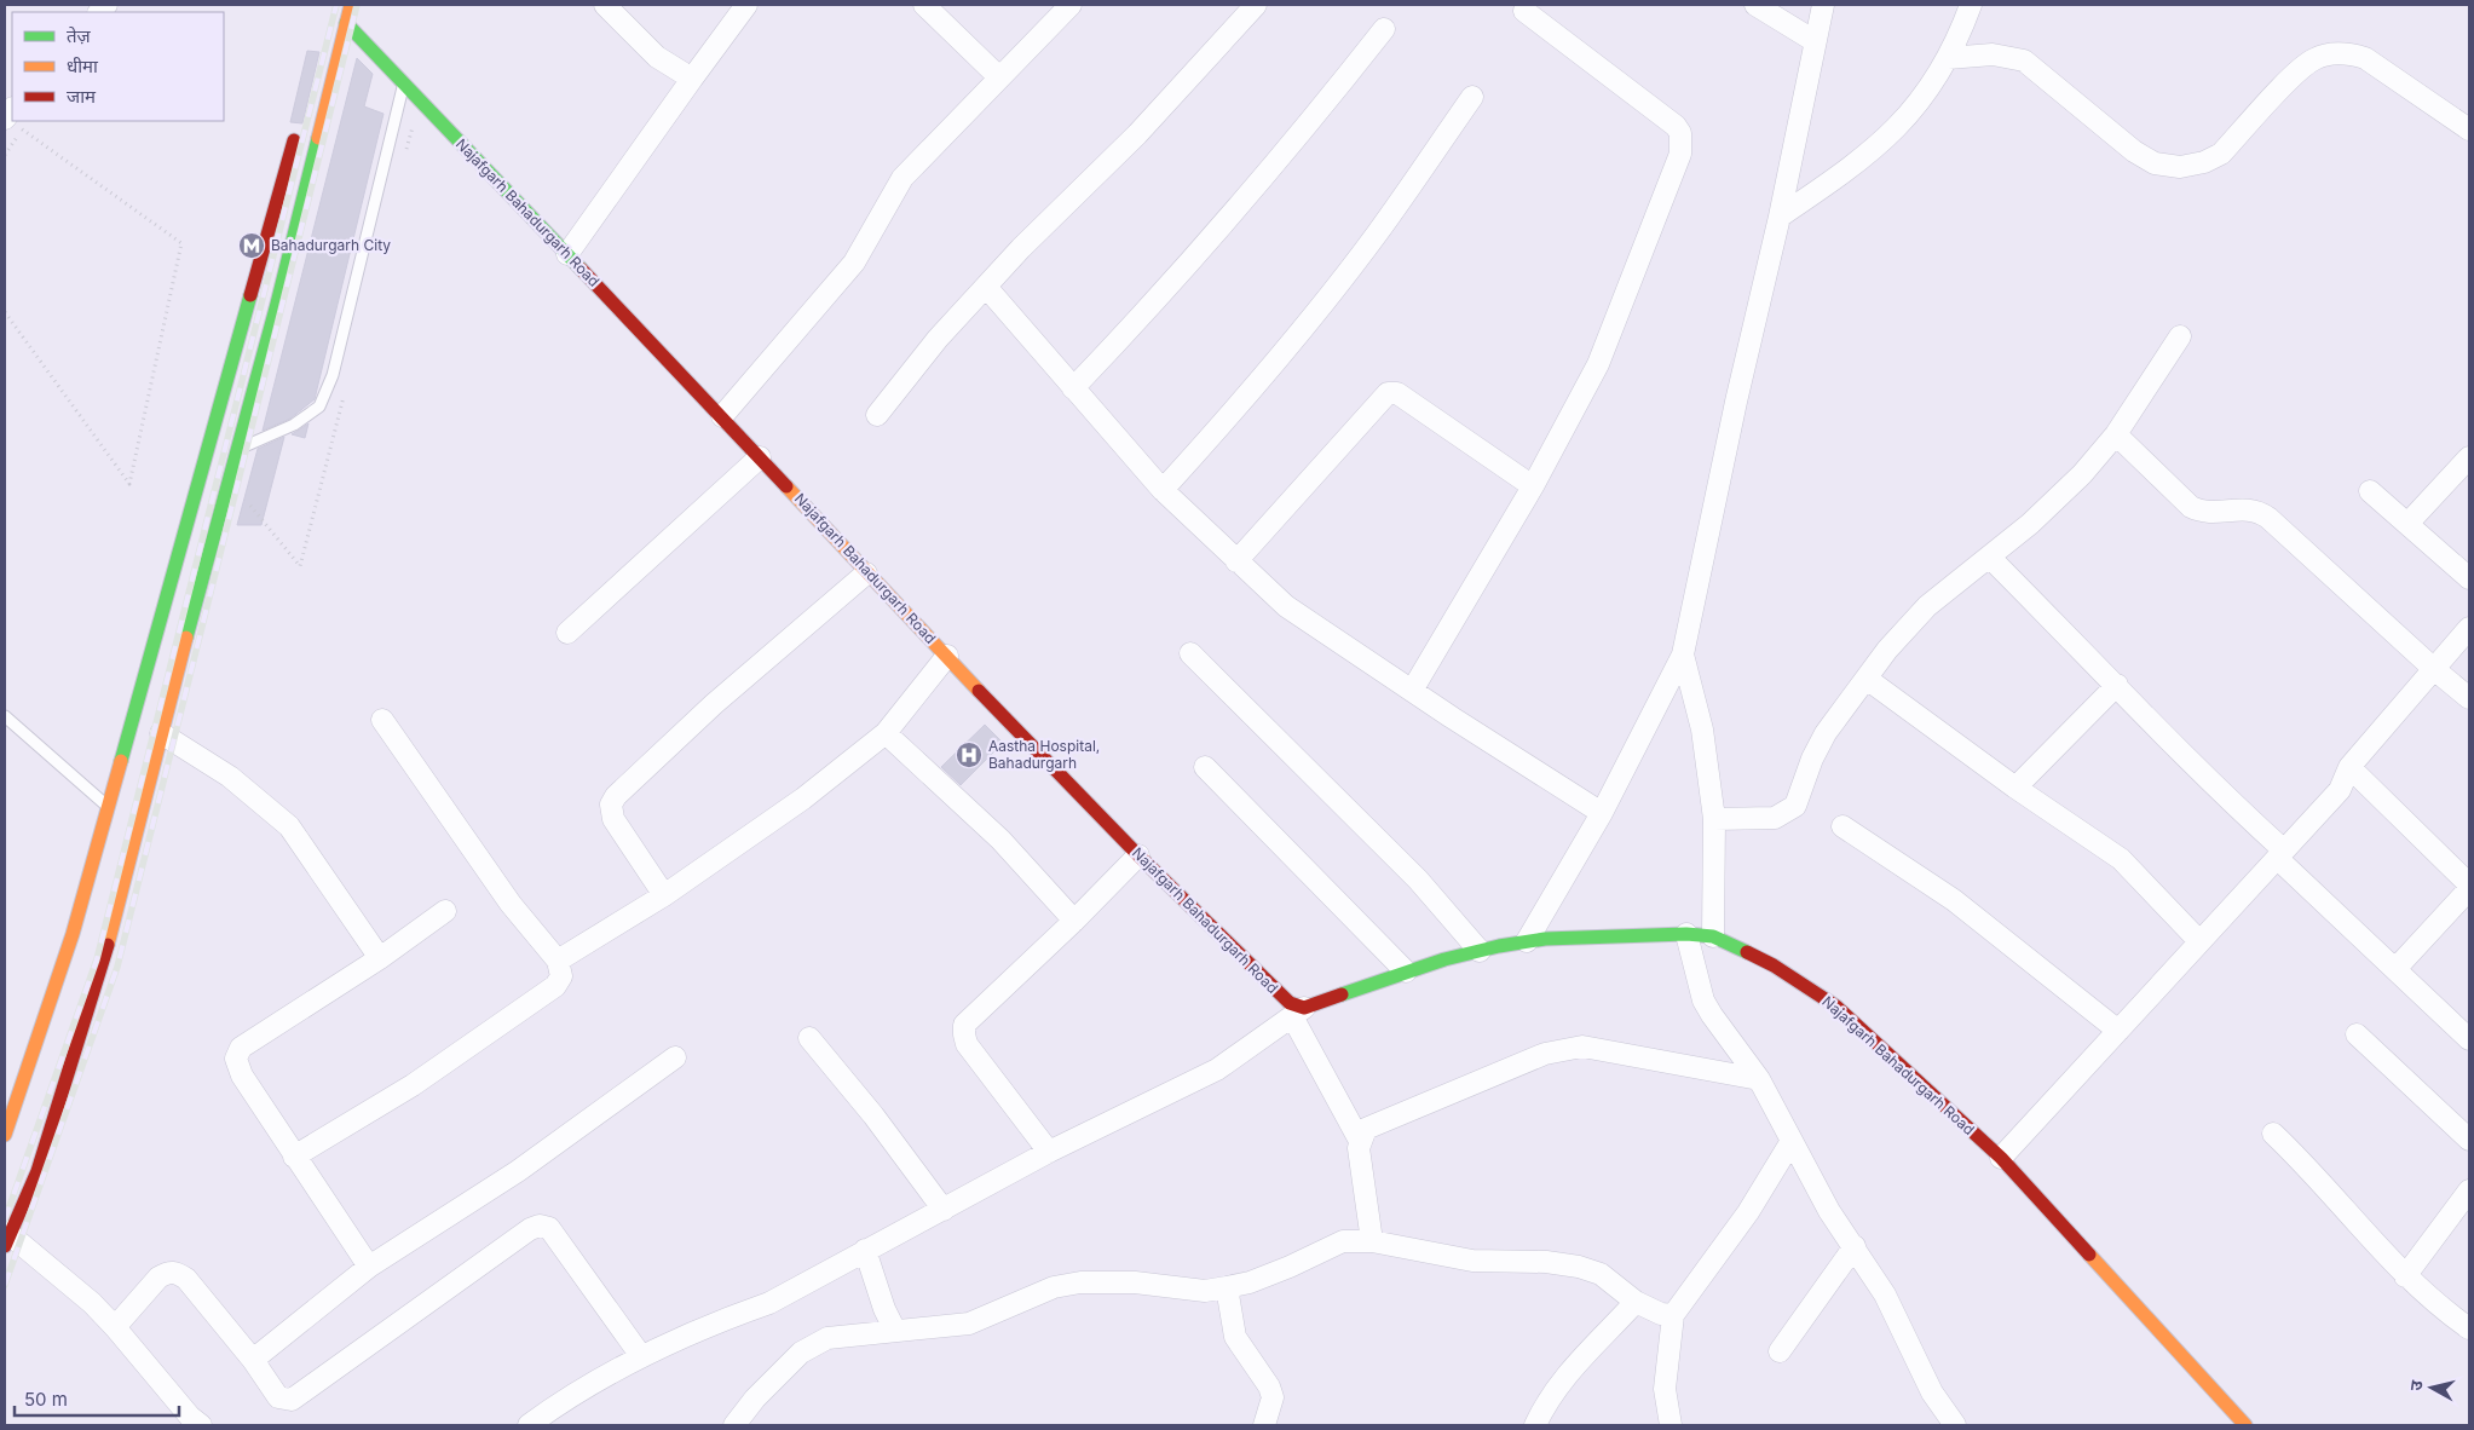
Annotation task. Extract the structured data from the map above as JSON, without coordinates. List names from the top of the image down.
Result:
{
  "streets": {
    "street": ["Najafgarh Bahadurgarh Road"]
  },
  "places": {
    "metro station": ["Bahadurgarh City"],
    "hospital": ["Aastha Hospital, Bahadurgarh"]
  },
  "legend": ["तेज़", "धीमा", "जाम"],
  "scale_bar": "50 m",
  "north": "left"
}
